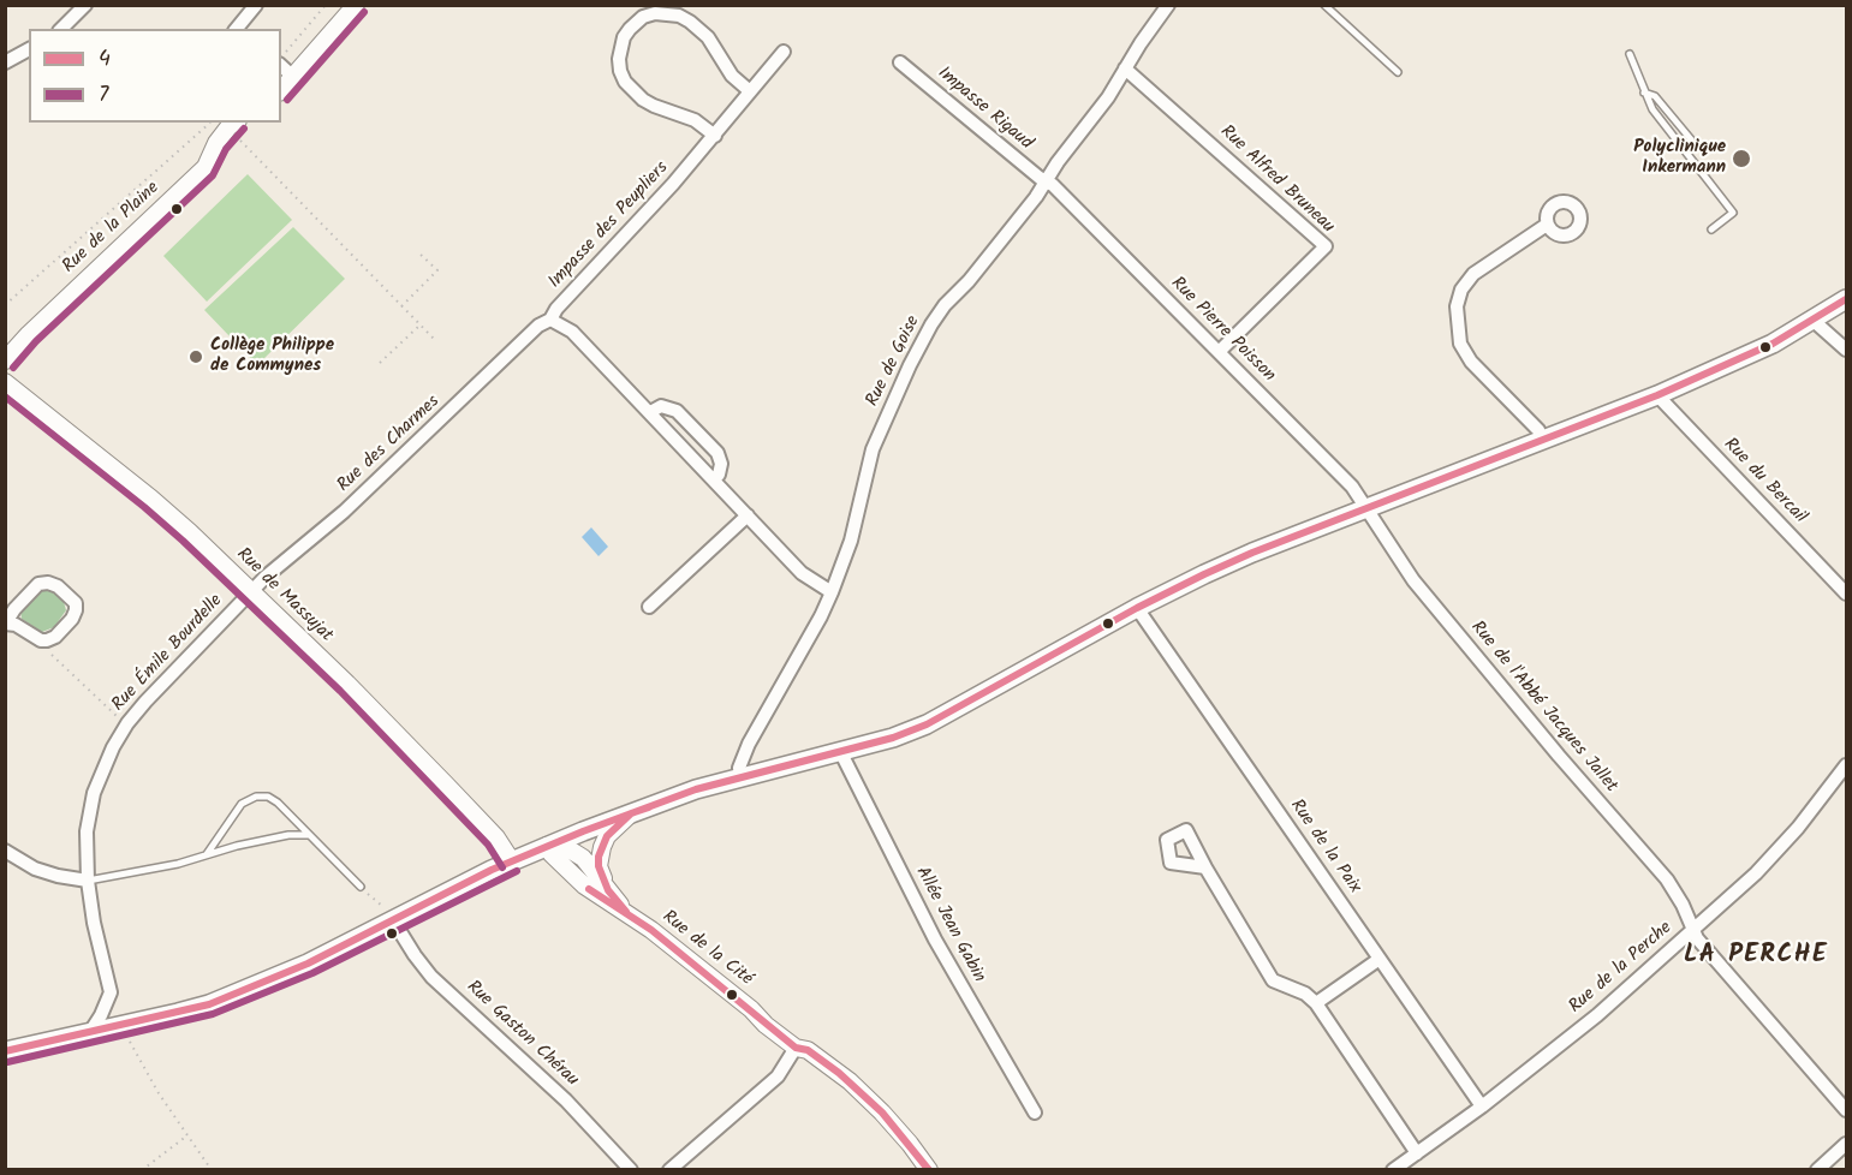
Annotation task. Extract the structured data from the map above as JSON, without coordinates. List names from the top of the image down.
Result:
{
  "streets": {
    "street": [
      "Impasse Rigaud",
      "Rue Alfred Bruneau",
      "Impasse des Peupliers",
      "Rue de la Plaine",
      "Rue Pierre Poisson",
      "Rue de Goise",
      "Rue des Charmes",
      "Rue du Bercail",
      "Rue de Massujat",
      "Rue Émile Bourdelle",
      "Rue de l'Abbé Jacques Jallet",
      "Rue de la Paix",
      "Allée Jean Gabin",
      "Rue de la Cité",
      "Rue de la Perche",
      "Rue Gaston Chérau"
    ]
  },
  "crossings": [
    ["Impasse Rigaud", "Rue Pierre Poisson"],
    ["Impasse Rigaud", "Rue de Goise"],
    ["Rue Alfred Bruneau", "Rue Pierre Poisson"],
    ["Rue Alfred Bruneau", "Rue de Goise"],
    ["Impasse des Peupliers", "Rue des Charmes"],
    ["Rue Pierre Poisson", "Rue de Goise"],
    ["Rue Pierre Poisson", "Rue de l'Abbé Jacques Jallet"],
    ["Rue des Charmes", "Rue de Massujat"],
    ["Rue des Charmes", "Rue Émile Bourdelle"],
    ["Rue de Massujat", "Rue Émile Bourdelle"],
    ["Rue de l'Abbé Jacques Jallet", "Rue de la Perche"],
    ["Rue de la Paix", "Rue de la Perche"]
  ],
  "districts": ["LA PERCHE"],
  "places": ["Polyclinique Inkermann", "Collège Philippe de Commynes"],
  "lines": ["transit line 7", "transit line 4"],
  "legend": ["4", "7"]
}
